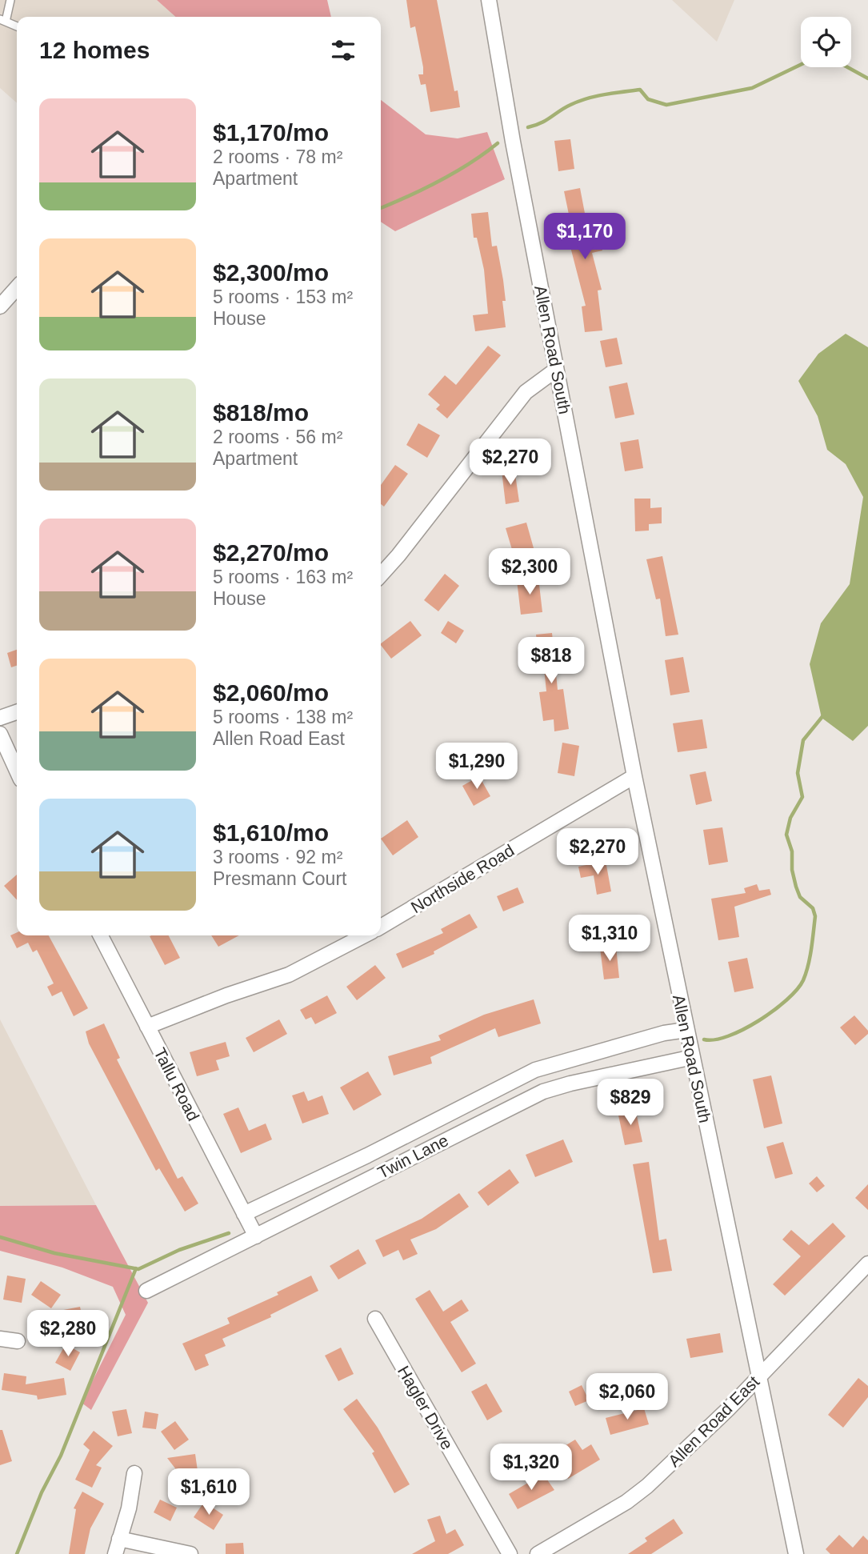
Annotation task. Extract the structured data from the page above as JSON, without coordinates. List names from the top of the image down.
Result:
{
  "streets": {
    "street": [
      "Allen Road South",
      "Northside Road",
      "Tallu Road",
      "Twin Lane",
      "Hagler Drive",
      "Allen Road East"
    ]
  },
  "crossings": [
    ["Allen Road South", "Northside Road"],
    ["Allen Road South", "Twin Lane"],
    ["Allen Road South", "Allen Road East"],
    ["Tallu Road", "Twin Lane"]
  ],
  "page": {
    "heading": "12 homes",
    "list": [
      {
        "name": "$1,170/mo",
        "note": "2 rooms · 78 m² · Apartment"
      },
      {
        "name": "$2,300/mo",
        "note": "5 rooms · 153 m² · House"
      },
      {
        "name": "$818/mo",
        "note": "2 rooms · 56 m² · Apartment"
      },
      {
        "name": "$2,270/mo",
        "note": "5 rooms · 163 m² · House"
      },
      {
        "name": "$2,060/mo",
        "note": "5 rooms · 138 m² · Allen Road East"
      },
      {
        "name": "$1,610/mo",
        "note": "3 rooms · 92 m² · Presmann Court"
      }
    ],
    "price": [
      "$1,170",
      "$2,270",
      "$2,300",
      "$818",
      "$1,290",
      "$2,270",
      "$1,310",
      "$829",
      "$2,280",
      "$2,060",
      "$1,320",
      "$1,610"
    ]
  }
}
